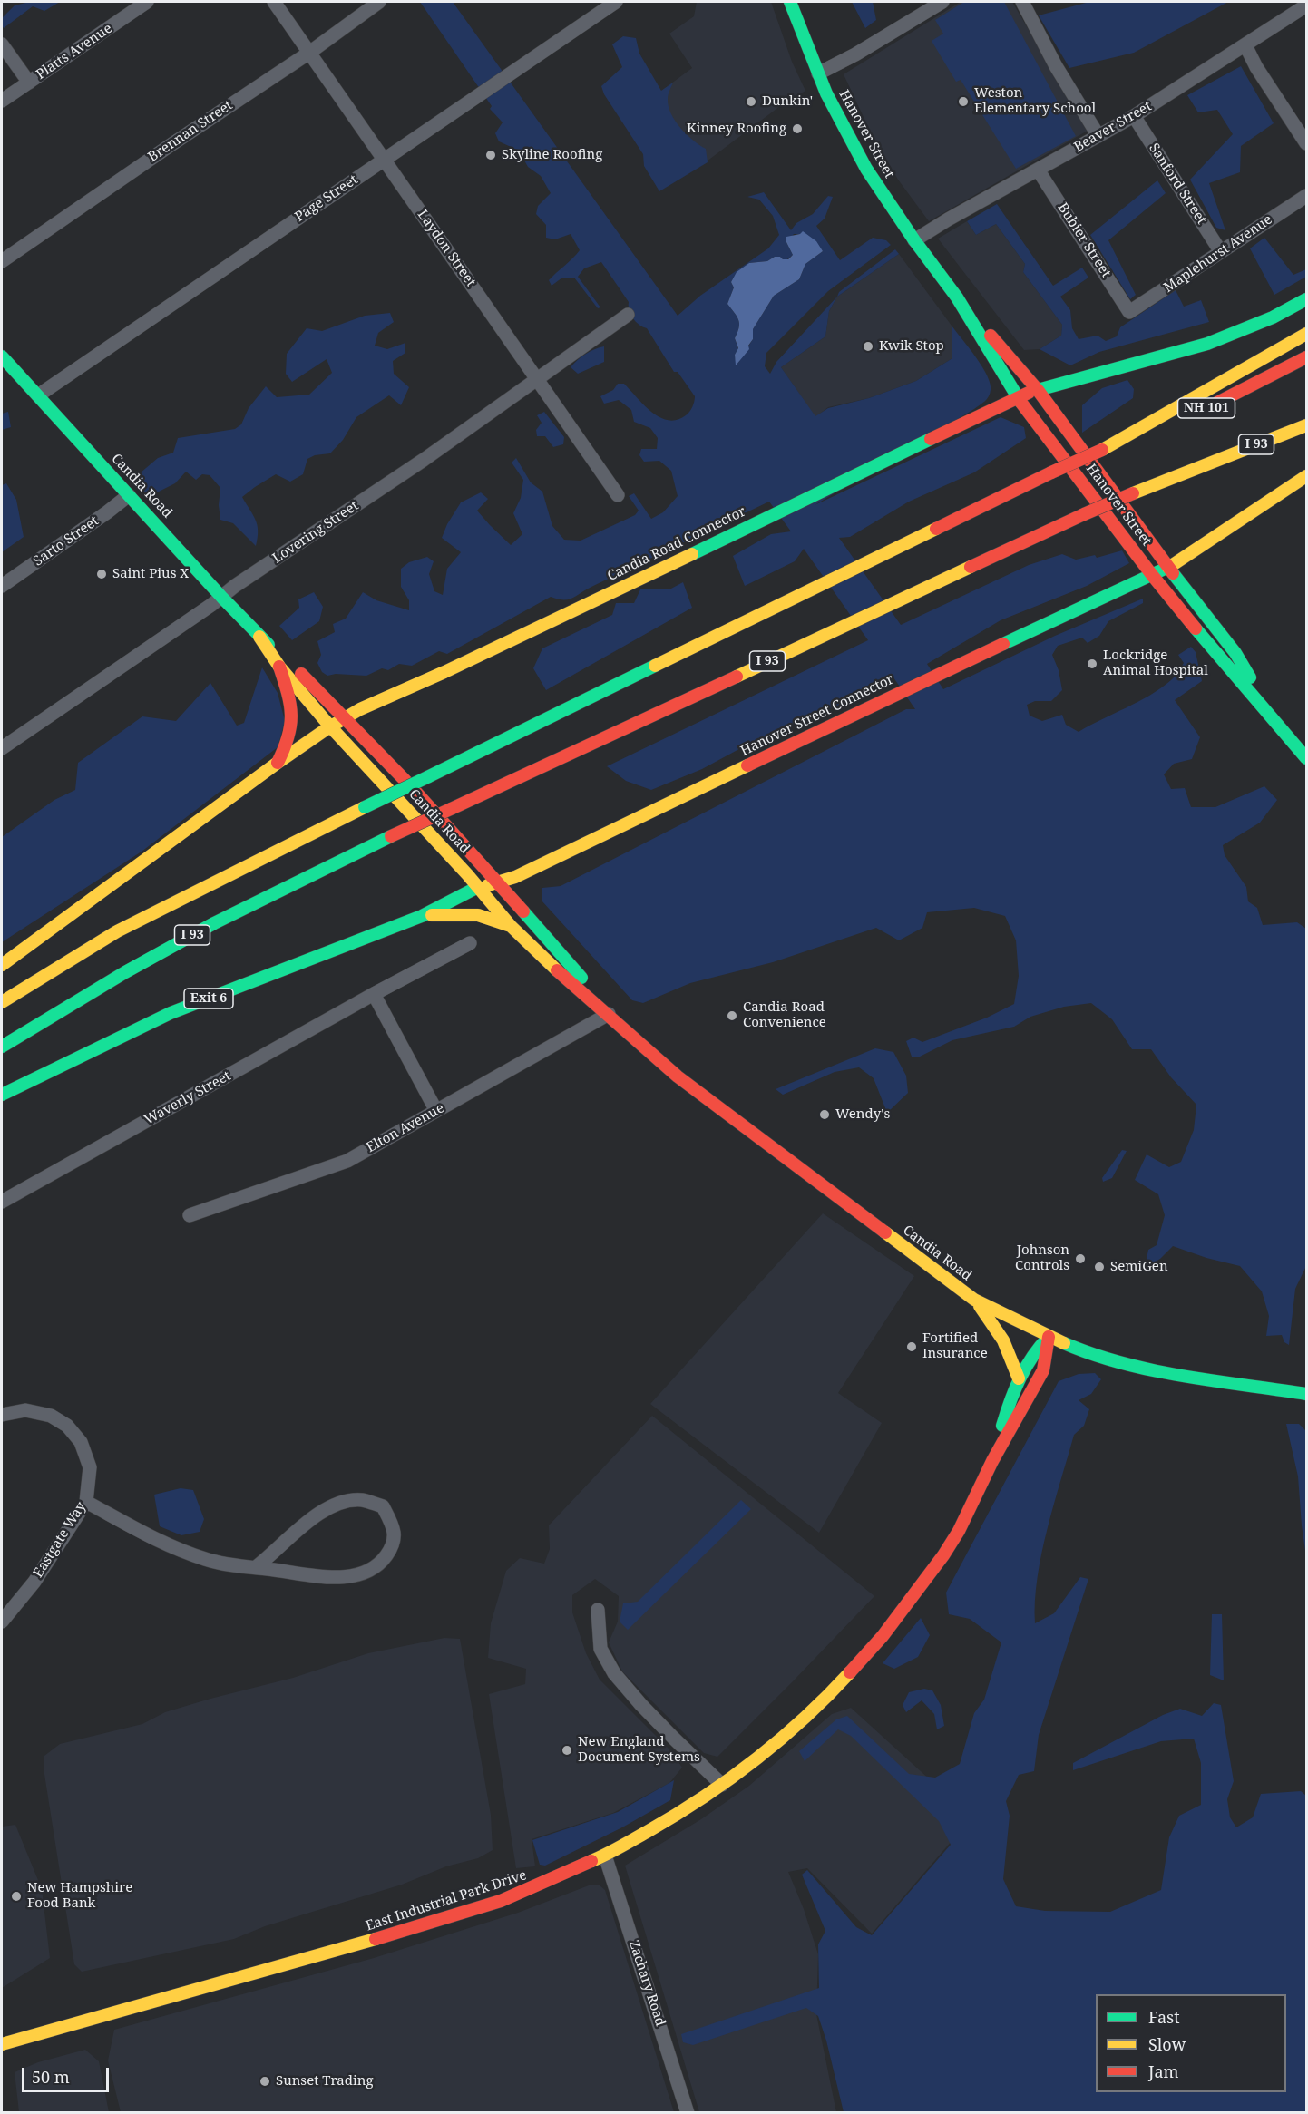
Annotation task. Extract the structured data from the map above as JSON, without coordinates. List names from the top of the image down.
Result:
{
  "streets": {
    "main road": [
      "Hanover Street",
      "NH 101",
      "I 93",
      "Candia Road",
      "Candia Road Connector",
      "Hanover Street Connector",
      "Exit 6",
      "East Industrial Park Drive"
    ],
    "street": [
      "Platts Avenue",
      "Beaver Street",
      "Brennan Street",
      "Sanford Street",
      "Page Street",
      "Bubier Street",
      "Laydon Street",
      "Maplehurst Avenue",
      "Lovering Street",
      "Sarto Street",
      "Waverly Street",
      "Elton Avenue",
      "Eastgate Way",
      "Zachary Road"
    ]
  },
  "crossings": [
    ["Beaver Street", "Hanover Street"],
    ["Beaver Street", "Sanford Street"],
    ["Beaver Street", "Bubier Street"],
    ["Brennan Street", "Laydon Street"],
    ["Hanover Street", "Candia Road Connector"],
    ["Hanover Street", "Hanover Street Connector"],
    ["Sanford Street", "Maplehurst Avenue"],
    ["Page Street", "Laydon Street"],
    ["Page Street", "Candia Road"],
    ["Bubier Street", "Maplehurst Avenue"],
    ["Laydon Street", "Lovering Street"],
    ["NH 101", "I 93"],
    ["Candia Road", "Lovering Street"],
    ["Candia Road", "Sarto Street"],
    ["Candia Road", "Candia Road Connector"],
    ["Candia Road", "Hanover Street Connector"],
    ["Candia Road", "Elton Avenue"],
    ["Candia Road", "East Industrial Park Drive"],
    ["Hanover Street Connector", "Exit 6"],
    ["East Industrial Park Drive", "Zachary Road"]
  ],
  "places": [
    "Dunkin'",
    "Weston Elementary School",
    "Kinney Roofing",
    "Skyline Roofing",
    "Kwik Stop",
    "Saint Pius X",
    "Lockridge Animal Hospital",
    "Candia Road Convenience",
    "Wendy's",
    "Johnson Controls",
    "SemiGen",
    "Fortified Insurance",
    "New England Document Systems",
    "New Hampshire Food Bank",
    "Sunset Trading"
  ],
  "legend": ["Fast", "Slow", "Jam"],
  "scale_bar": "50 m"
}
